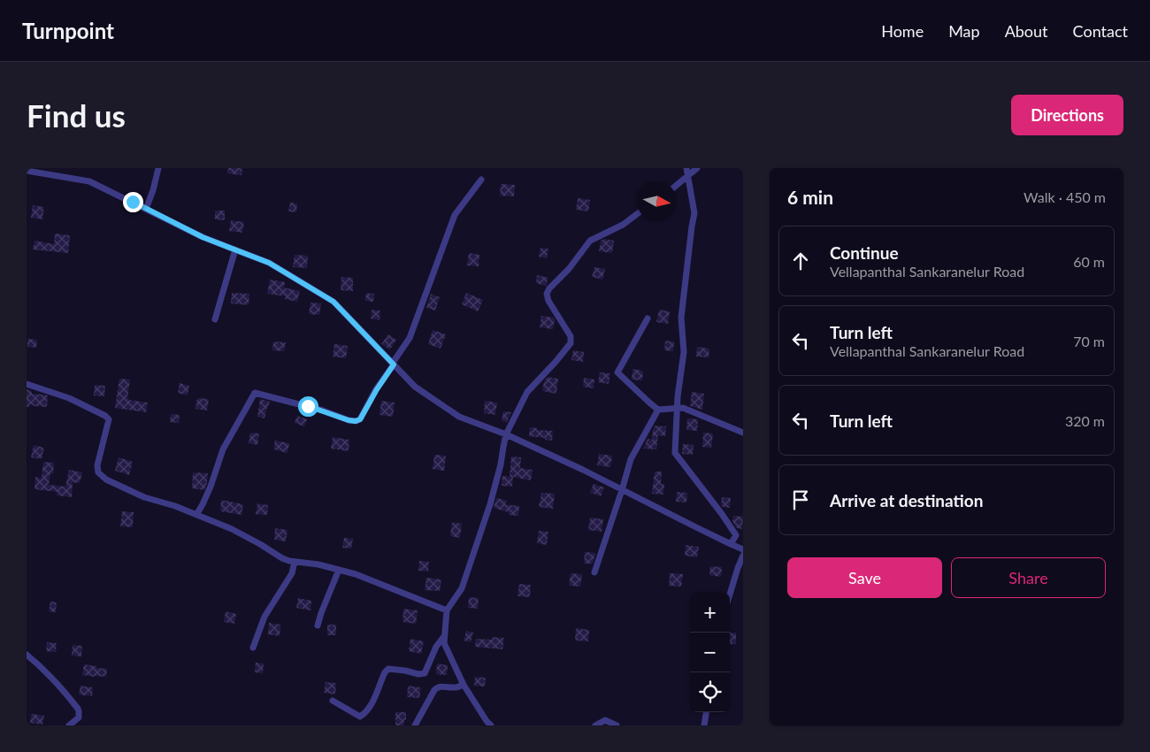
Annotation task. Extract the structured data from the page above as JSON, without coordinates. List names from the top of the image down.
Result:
{
  "north": "right",
  "page": {
    "header": "Turnpoint",
    "nav": [
      "Home",
      "Map",
      "About",
      "Contact"
    ],
    "buttons": [
      "Directions",
      ["Save", "Share"]
    ],
    "title": "Find us",
    "heading": ["6 min", "Walk · 450 m"],
    "list": [
      ["Continue", "Vellapanthal Sankaranelur Road", "60 m"],
      ["Turn left", "Vellapanthal Sankaranelur Road", "70 m"],
      ["Turn left", "320 m"],
      "Arrive at destination"
    ],
    "map_buttons": ["+", "−"]
  }
}
